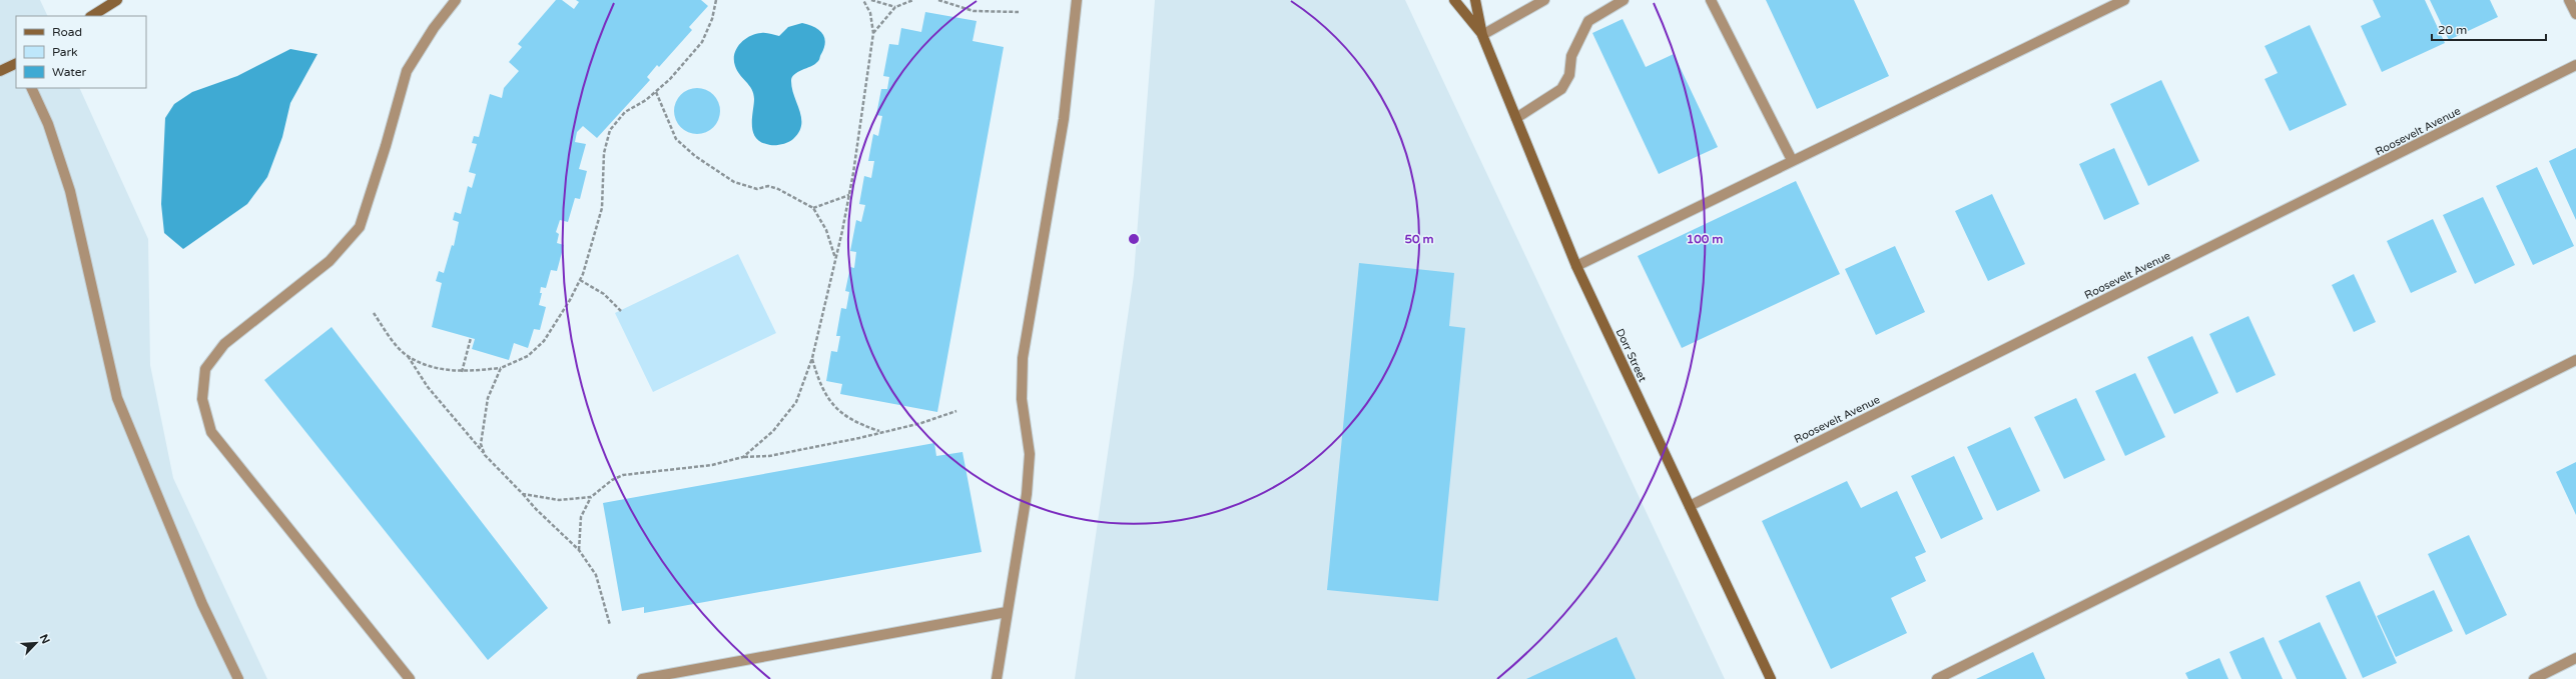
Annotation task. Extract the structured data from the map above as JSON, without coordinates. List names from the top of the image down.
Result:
{
  "streets": {
    "main road": ["Dorr Street"],
    "street": ["Roosevelt Avenue"]
  },
  "crossings": [
    ["Roosevelt Avenue", "Dorr Street"]
  ],
  "legend": ["Road", "Park", "Water"],
  "scale_bar": "20 m",
  "north": "top right",
  "rings": ["50 m", "100 m"]
}
